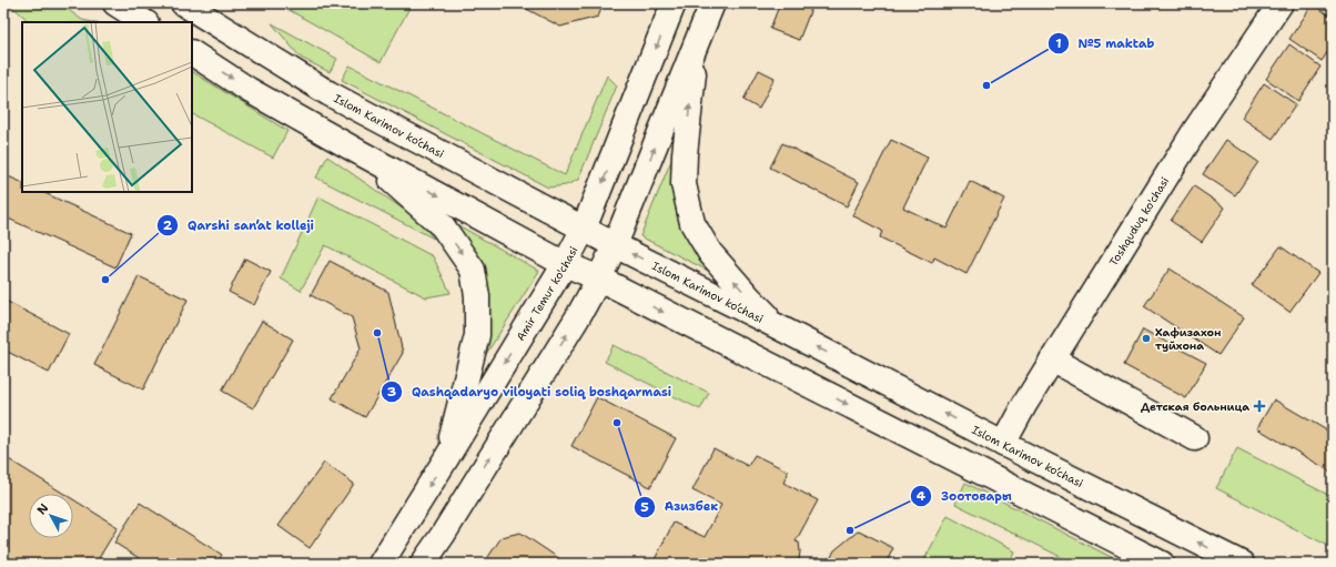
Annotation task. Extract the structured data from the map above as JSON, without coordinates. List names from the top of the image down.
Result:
{
  "streets": {
    "main road": ["Islom Karimov ko‘chasi", "Toshquduq ko'chasi", "Amir Temur ko'chasi"]
  },
  "crossings": [
    ["Islom Karimov ko‘chasi", "Toshquduq ko'chasi"],
    ["Islom Karimov ko‘chasi", "Amir Temur ko'chasi"]
  ],
  "places": {
    "other": [
      "№5 maktab",
      "Qarshi san’at kolleji",
      "Qashqadaryo viloyati soliq boshqarmasi",
      "Хафизахон туйхона",
      "Азизбек",
      "Зоотовары"
    ],
    "health": ["Детская больница"]
  },
  "north": "top left"
}
